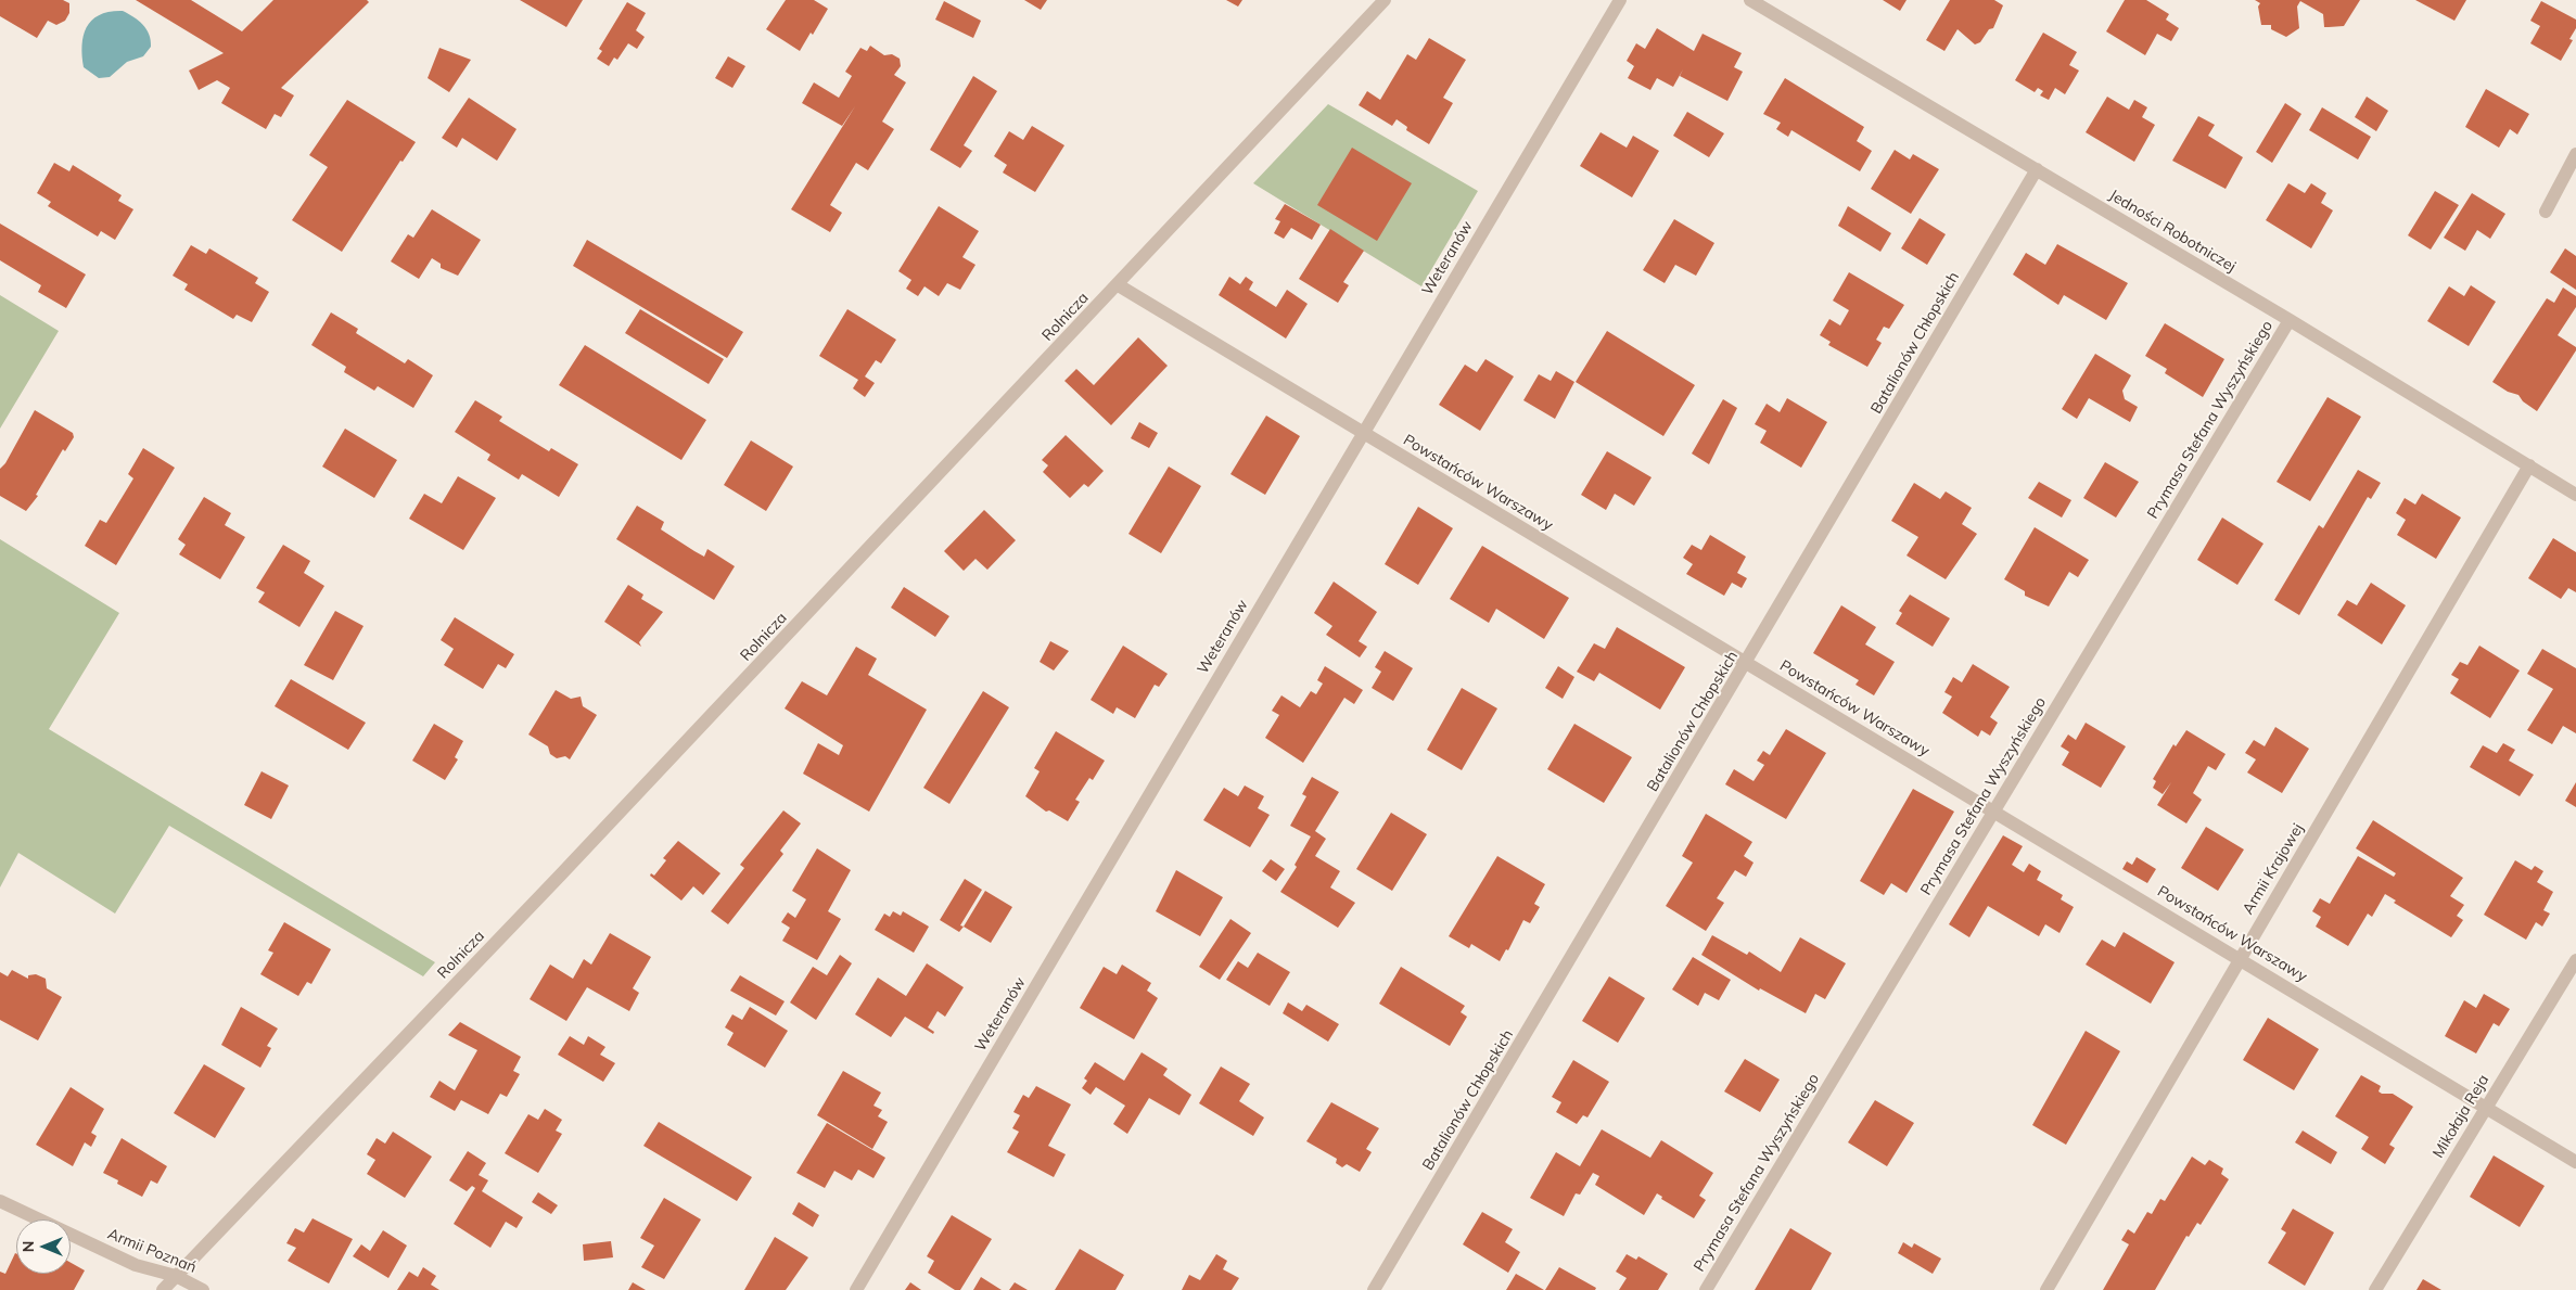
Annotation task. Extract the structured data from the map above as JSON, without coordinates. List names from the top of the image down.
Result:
{
  "streets": {
    "street": [
      "Jedności Robotniczej",
      "Weteranów",
      "Rolnicza",
      "Batalionów Chłopskich",
      "Prymasa Stefana Wyszyńskiego",
      "Powstańców Warszawy",
      "Armii Krajowej",
      "Mikołaja Reja",
      "Armii Poznań"
    ]
  },
  "crossings": [
    ["Jedności Robotniczej", "Batalionów Chłopskich"],
    ["Jedności Robotniczej", "Prymasa Stefana Wyszyńskiego"],
    ["Jedności Robotniczej", "Armii Krajowej"],
    ["Weteranów", "Powstańców Warszawy"],
    ["Rolnicza", "Powstańców Warszawy"],
    ["Rolnicza", "Armii Poznań"],
    ["Batalionów Chłopskich", "Powstańców Warszawy"],
    ["Prymasa Stefana Wyszyńskiego", "Powstańców Warszawy"],
    ["Powstańców Warszawy", "Armii Krajowej"],
    ["Powstańców Warszawy", "Mikołaja Reja"]
  ],
  "north": "left"
}
